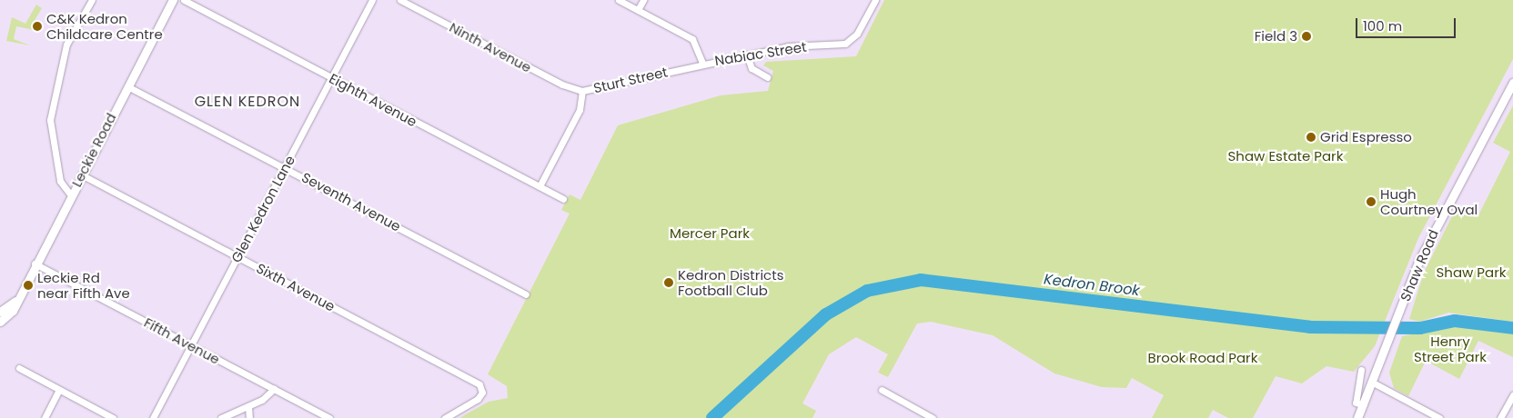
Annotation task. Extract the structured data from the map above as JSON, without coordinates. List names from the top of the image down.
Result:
{
  "streets": {
    "street": [
      "Ninth Avenue",
      "Nabiac Street",
      "Sturt Street",
      "Eighth Avenue",
      "Leckie Road",
      "Seventh Avenue",
      "Glen Kedron Lane",
      "Shaw Road",
      "Sixth Avenue",
      "Fifth Avenue"
    ]
  },
  "crossings": [
    ["Ninth Avenue", "Sturt Street"],
    ["Nabiac Street", "Sturt Street"],
    ["Sturt Street", "Eighth Avenue"],
    ["Eighth Avenue", "Glen Kedron Lane"],
    ["Leckie Road", "Seventh Avenue"],
    ["Leckie Road", "Sixth Avenue"],
    ["Leckie Road", "Fifth Avenue"],
    ["Seventh Avenue", "Glen Kedron Lane"],
    ["Glen Kedron Lane", "Sixth Avenue"],
    ["Glen Kedron Lane", "Fifth Avenue"]
  ],
  "districts": ["GLEN KEDRON"],
  "water": ["Kedron Brook"],
  "parks": [
    "Shaw Estate Park",
    "Mercer Park",
    "Shaw Park",
    "Henry Street Park",
    "Brook Road Park"
  ],
  "places": [
    "C&K Kedron Childcare Centre",
    "Field 3",
    "Grid Espresso",
    "Hugh Courtney Oval",
    "Kedron Districts Football Club",
    "Leckie Rd near Fifth Ave"
  ],
  "scale_bar": "100 m"
}
